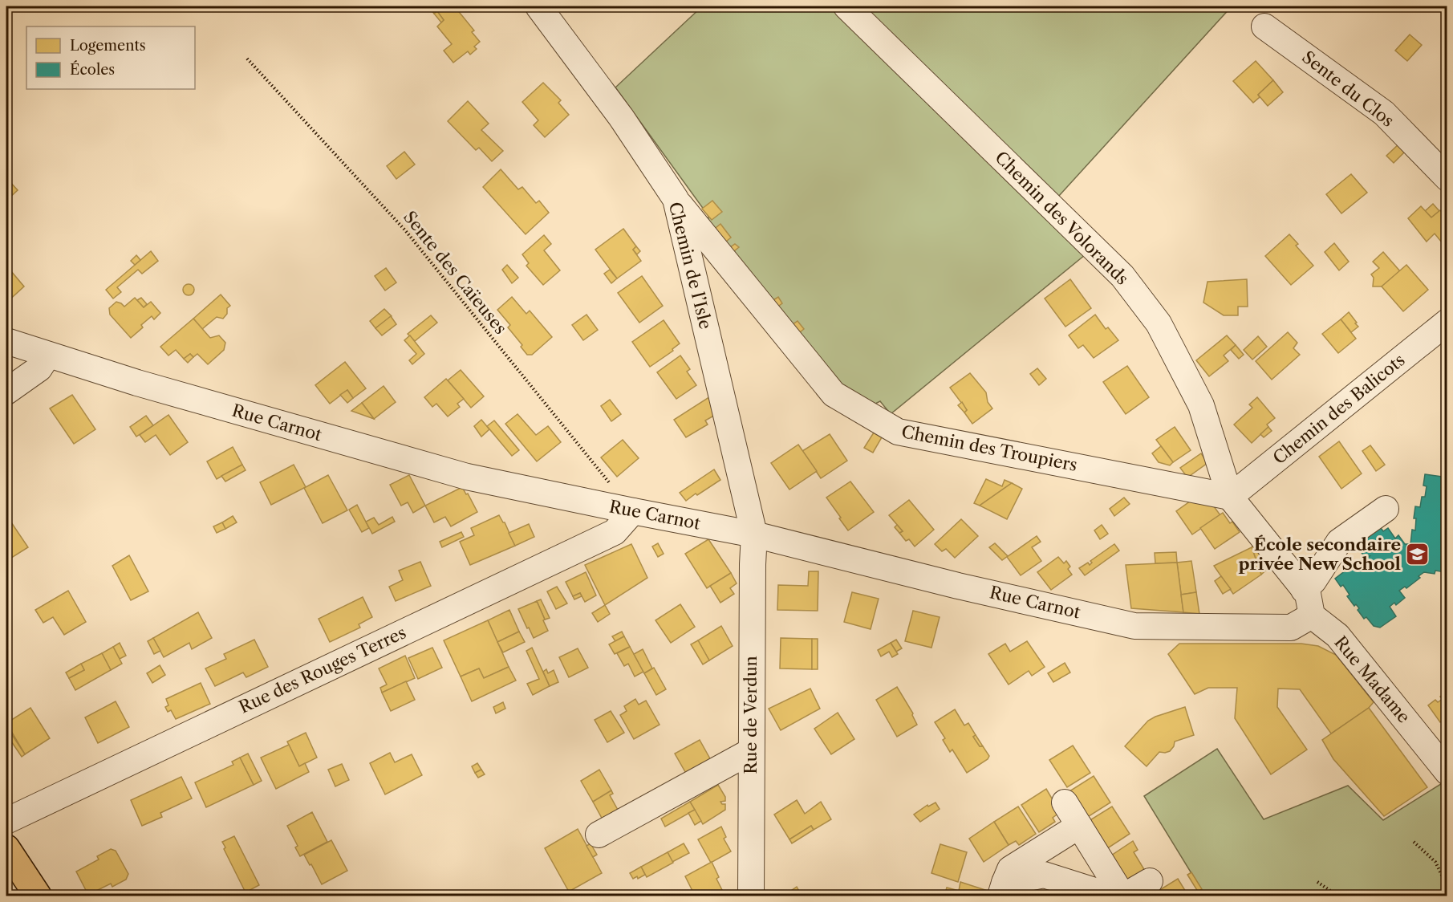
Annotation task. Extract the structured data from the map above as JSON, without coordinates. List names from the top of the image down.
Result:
{
  "streets": {
    "street": [
      "Sente du Clos",
      "Chemin des Volorands",
      "Chemin de l’Isle",
      "Chemin des Balicots",
      "Rue Carnot",
      "Chemin des Troupiers",
      "Rue des Rouges Terres",
      "Rue Madame",
      "Rue de Verdun"
    ],
    "path": ["Sente des Caïeuses"]
  },
  "crossings": [
    ["Chemin des Volorands", "Chemin des Balicots"],
    ["Chemin des Volorands", "Chemin des Troupiers"],
    ["Chemin de l’Isle", "Rue Carnot"],
    ["Chemin de l’Isle", "Chemin des Troupiers"],
    ["Chemin de l’Isle", "Rue de Verdun"],
    ["Sente des Caïeuses", "Rue Carnot"],
    ["Sente des Caïeuses", "Rue des Rouges Terres"],
    ["Chemin des Balicots", "Chemin des Troupiers"],
    ["Rue Carnot", "Rue des Rouges Terres"],
    ["Rue Carnot", "Rue Madame"],
    ["Rue Carnot", "Rue de Verdun"]
  ],
  "places": {
    "school or university": ["École secondaire privée New School"]
  },
  "legend": ["Logements", "Écoles"]
}
